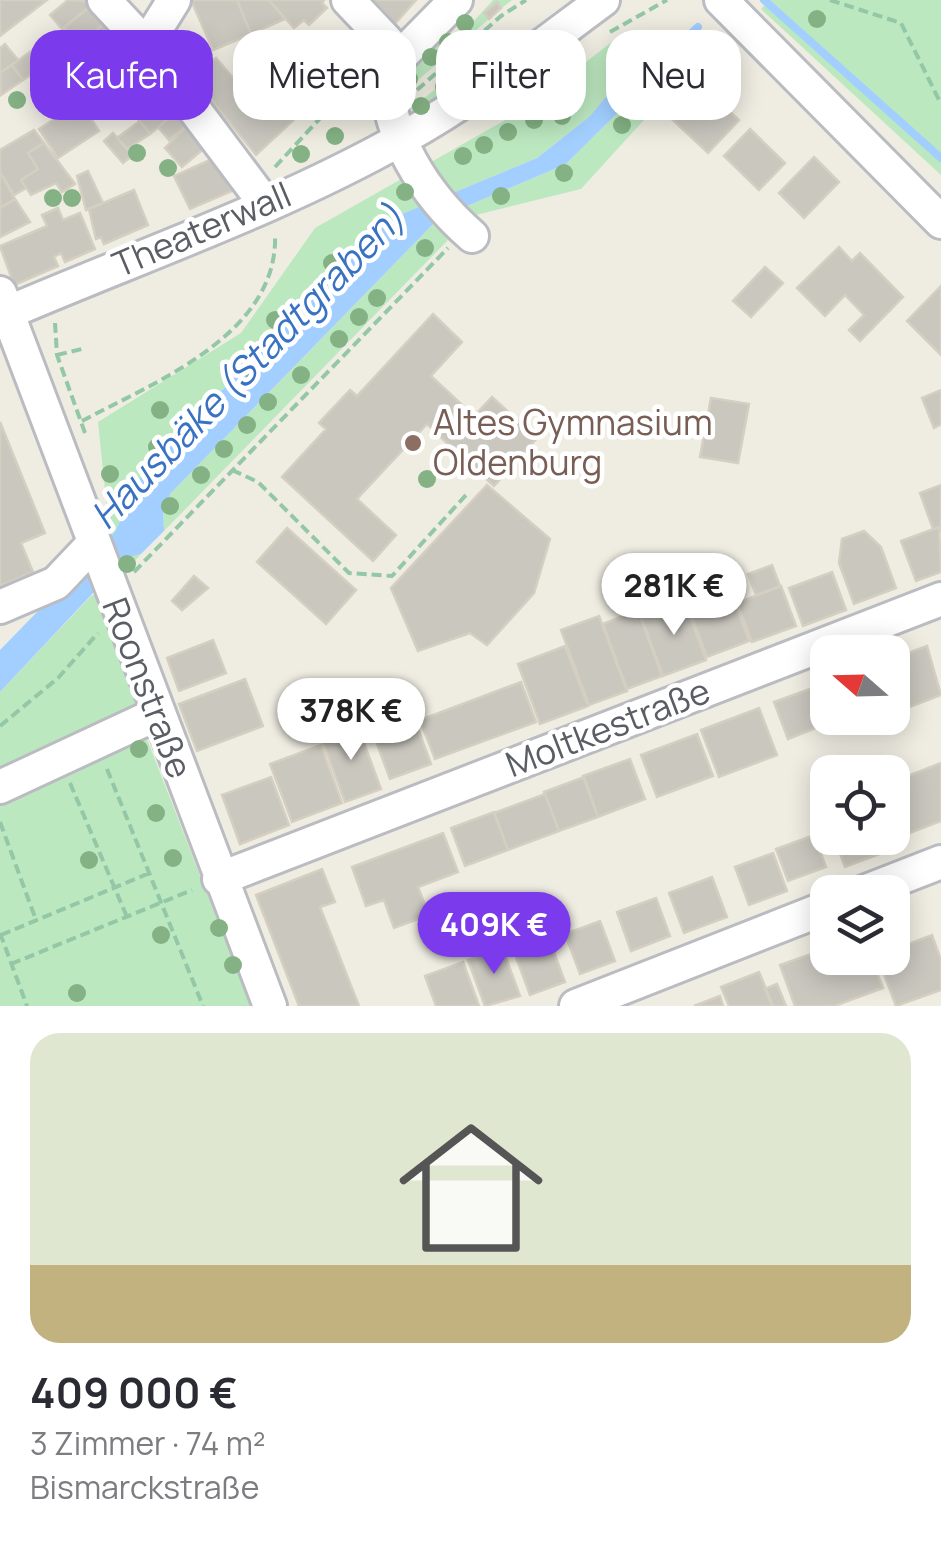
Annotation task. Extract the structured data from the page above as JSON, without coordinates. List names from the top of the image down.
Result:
{
  "streets": {
    "street": ["Theaterwall", "Roonstraße", "Moltkestraße"]
  },
  "crossings": [
    ["Theaterwall", "Roonstraße"],
    ["Roonstraße", "Moltkestraße"]
  ],
  "water": ["Hausbäke (Stadtgraben)"],
  "places": ["Altes Gymnasium Oldenburg"],
  "north": "left",
  "page": {
    "chip": [
      "Kaufen",
      "Mieten",
      "Filter",
      "Neu"
    ],
    "price": ["281K €", "378K €", "409K €"],
    "list": [
      {
        "name": "409 000 €",
        "note": "3 Zimmer · 74 m² · Bismarckstraße"
      }
    ]
  }
}
